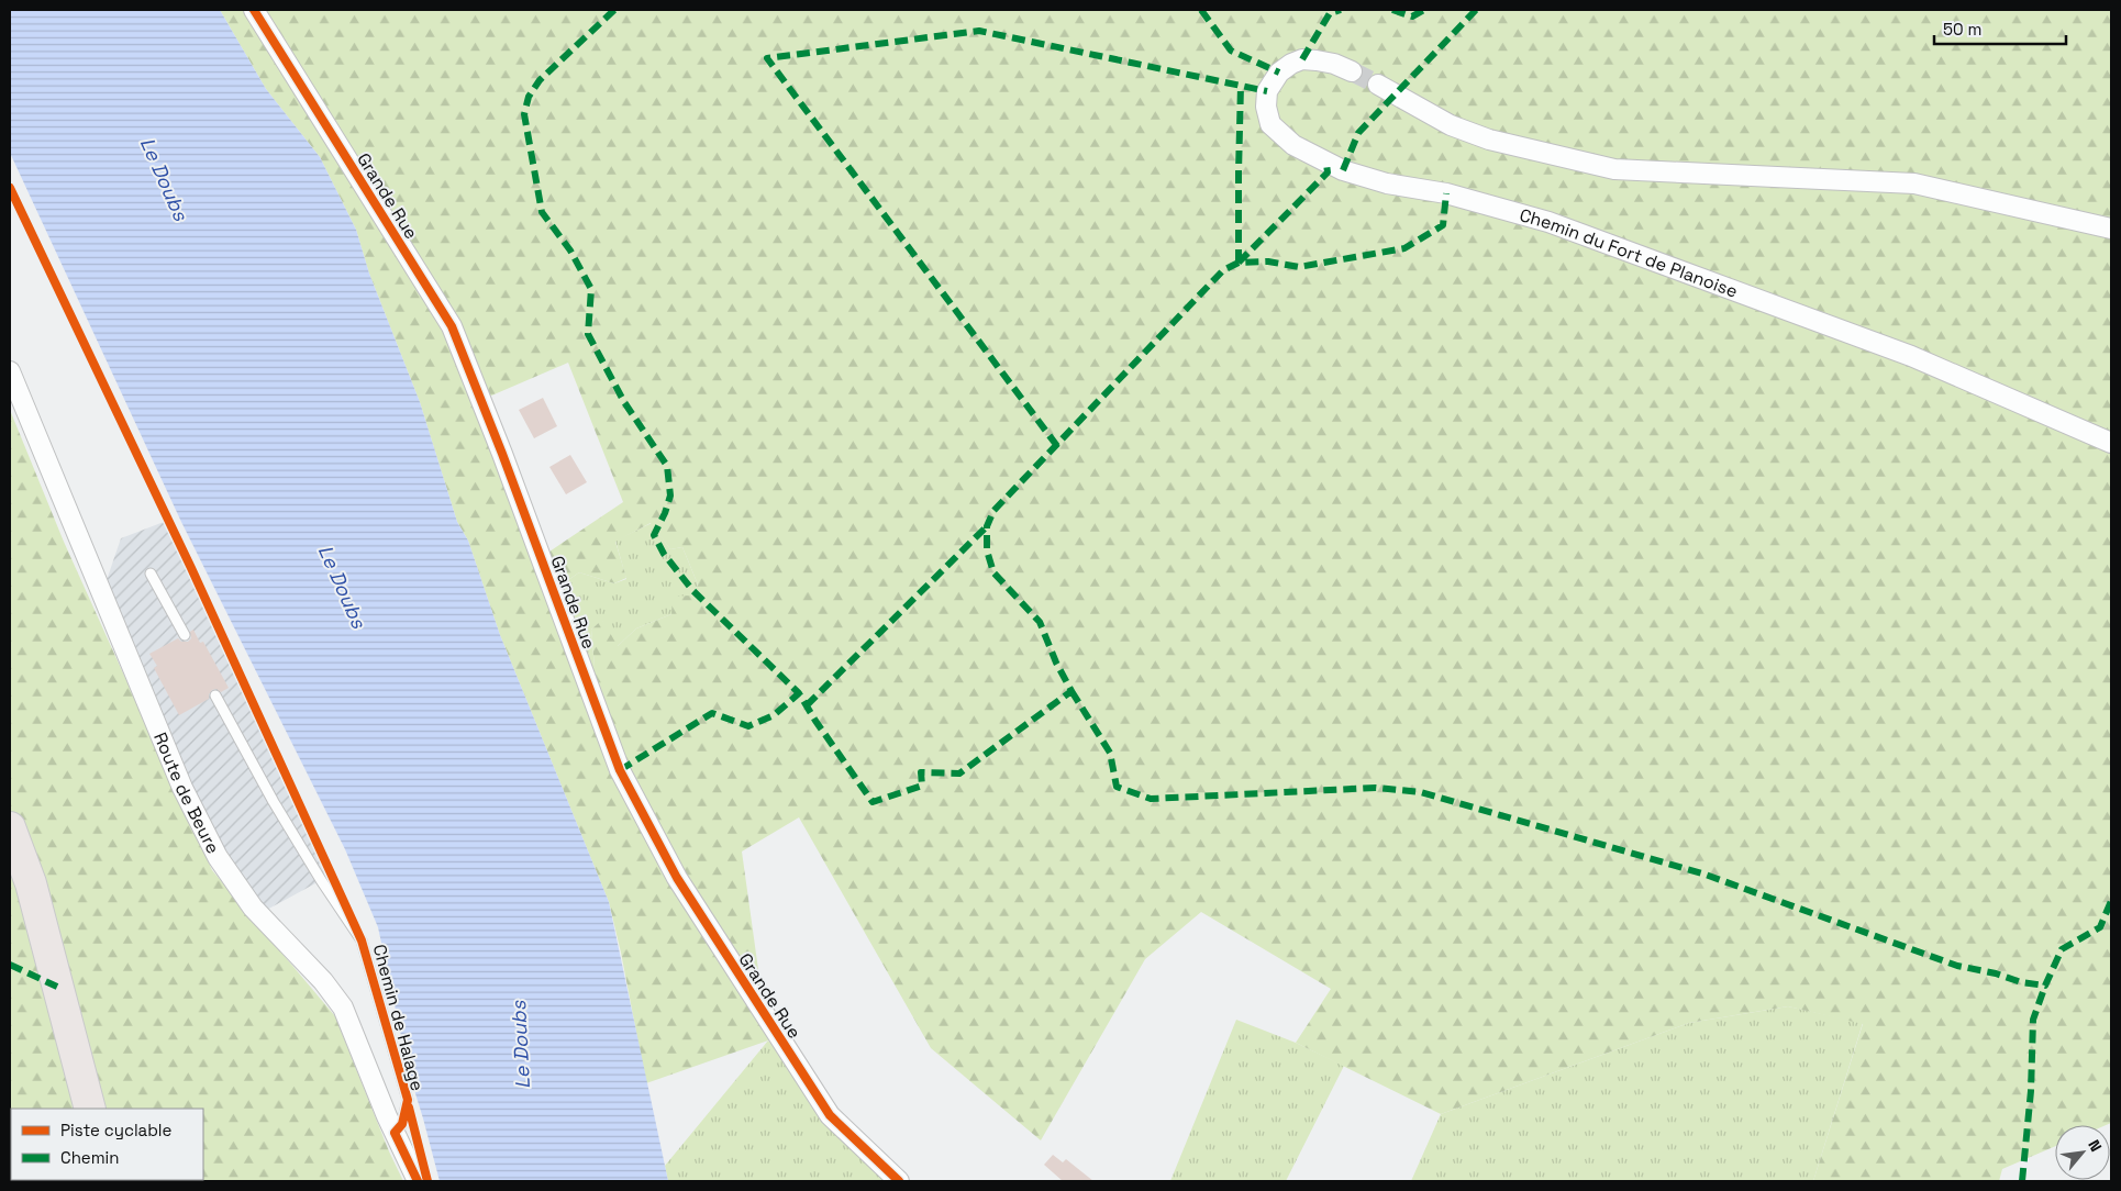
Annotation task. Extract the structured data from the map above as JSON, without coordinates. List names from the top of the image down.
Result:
{
  "streets": {
    "street": ["Grande Rue", "Chemin du Fort de Planoise", "Route de Beure"],
    "lane": ["Chemin de Halage"]
  },
  "crossings": [
    ["Route de Beure", "Chemin de Halage"]
  ],
  "water": ["Le Doubs"],
  "legend": ["Piste cyclable", "Chemin"],
  "scale_bar": "50 m",
  "north": "top right"
}
